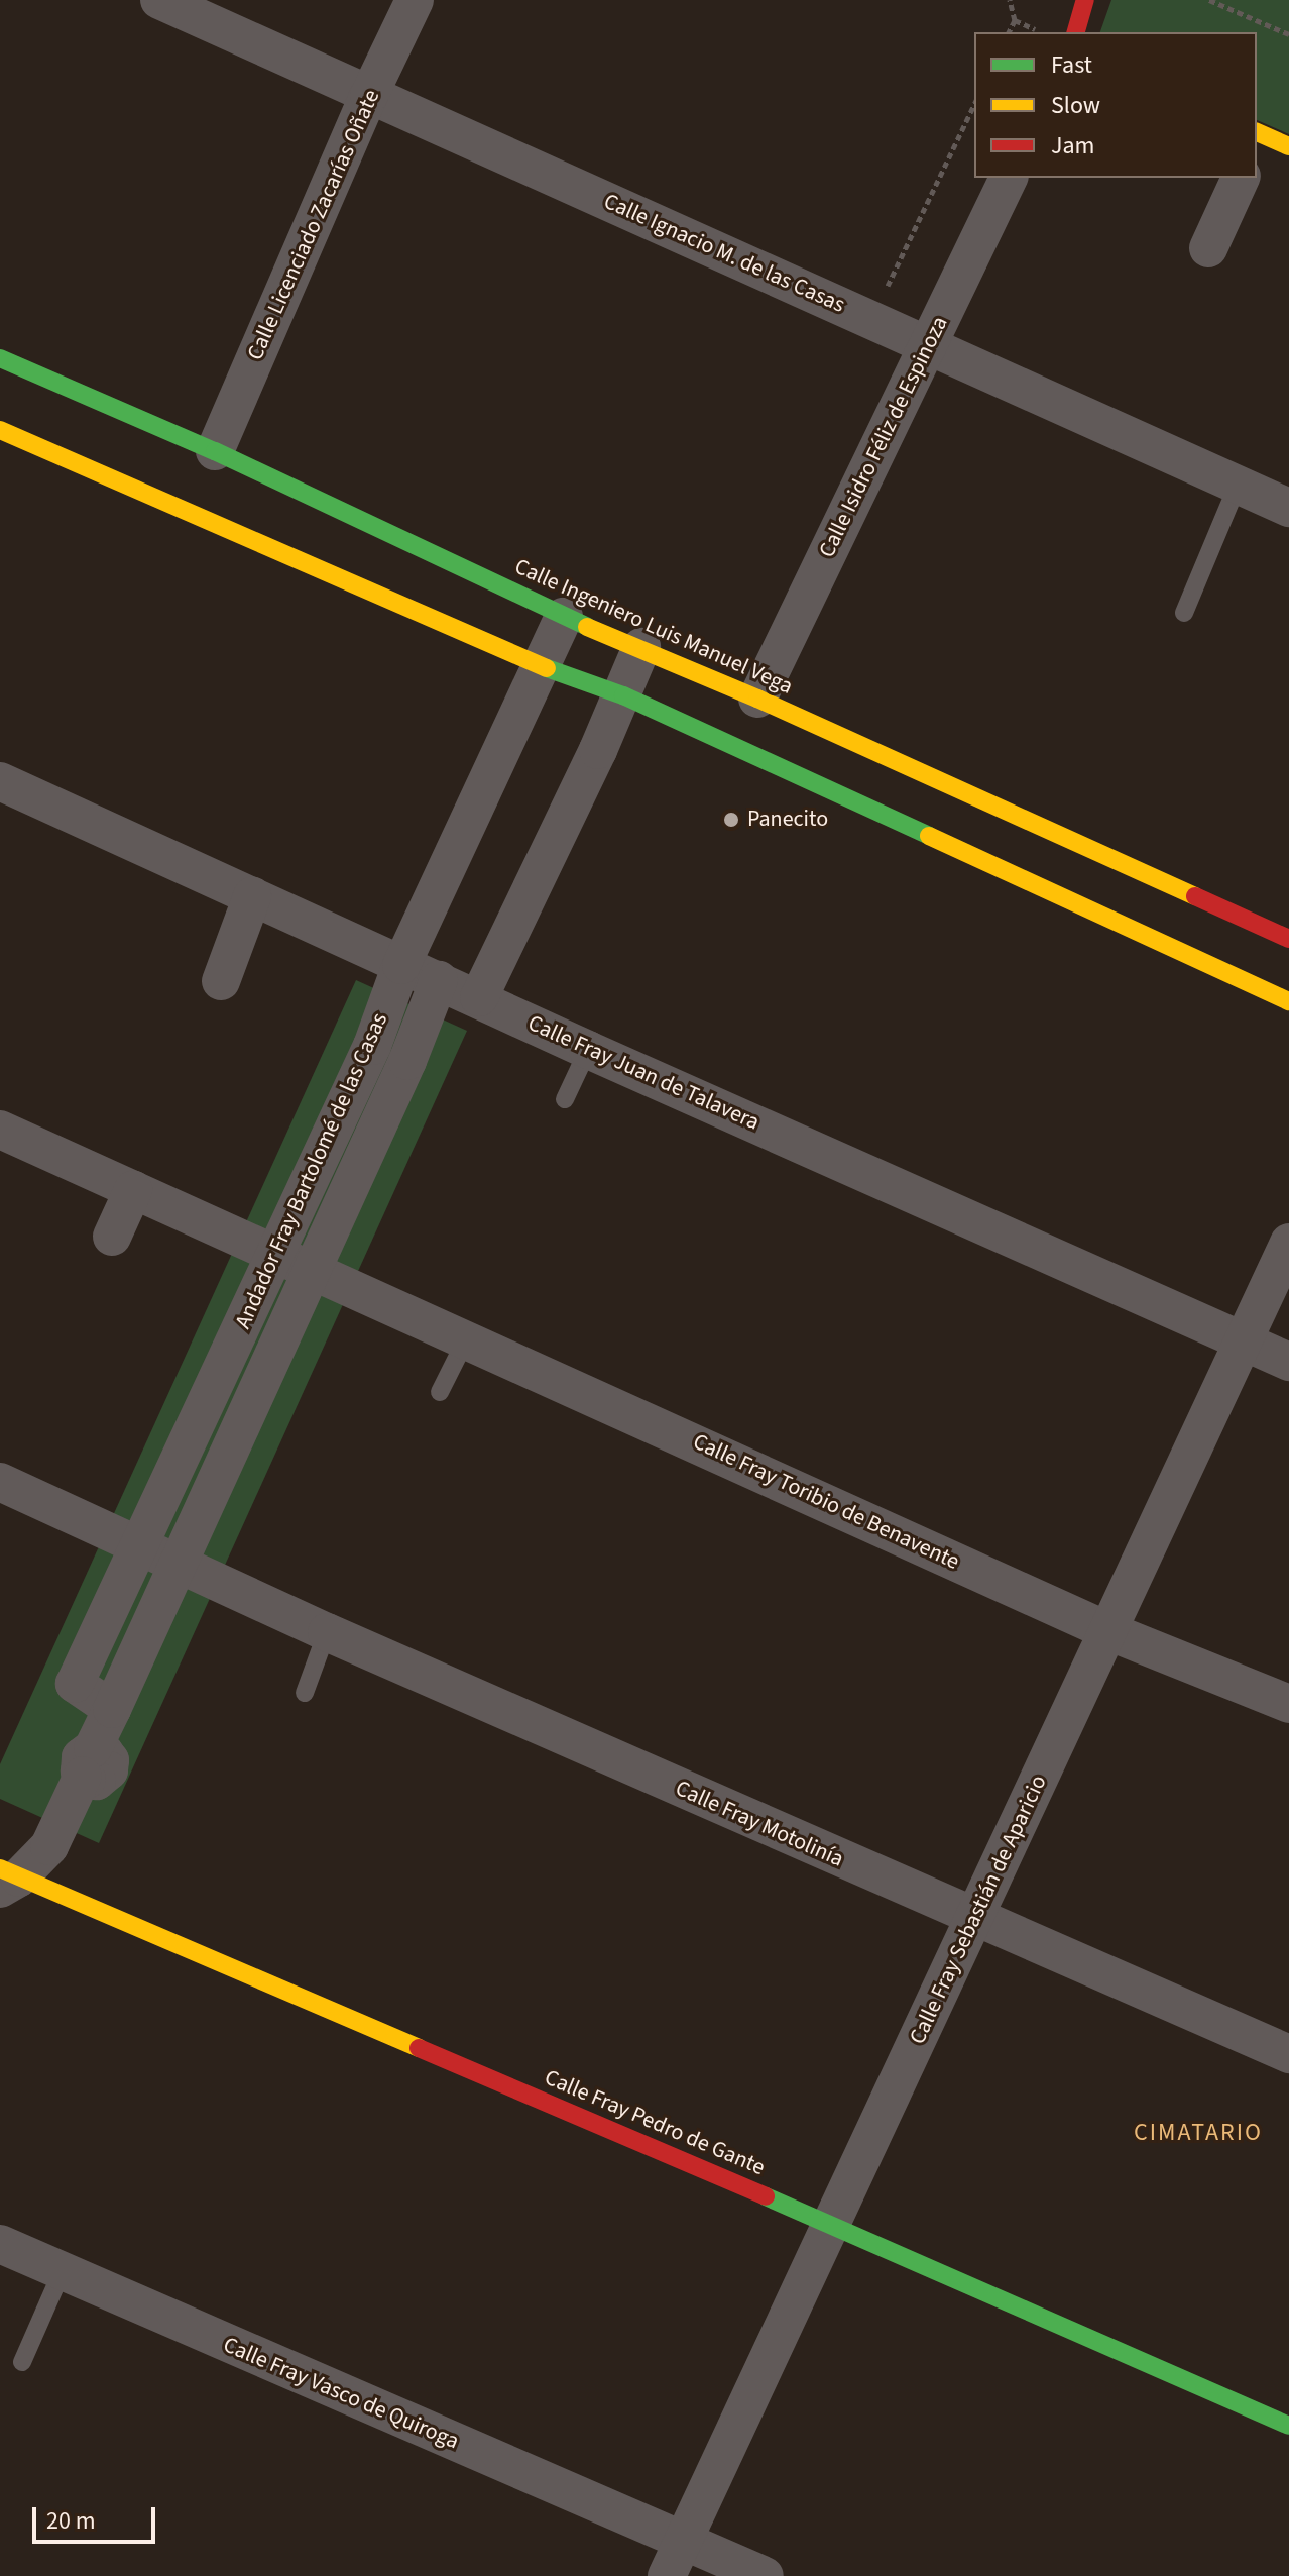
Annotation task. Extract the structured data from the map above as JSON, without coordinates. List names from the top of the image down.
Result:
{
  "streets": {
    "main road": ["Calle Ingeniero Luis Manuel Vega", "Calle Fray Pedro de Gante"],
    "street": [
      "Calle Licenciado Zacarías Oñate",
      "Calle Ignacio M. de las Casas",
      "Calle Isidro Féliz de Espinoza",
      "Calle Fray Juan de Talavera",
      "Andador Fray Bartolomé de las Casas",
      "Calle Fray Toribio de Benavente",
      "Calle Fray Motolinía",
      "Calle Fray Sebastián de Aparicio",
      "Calle Fray Vasco de Quiroga"
    ]
  },
  "crossings": [
    ["Calle Licenciado Zacarías Oñate", "Calle Ignacio M. de las Casas"],
    ["Calle Licenciado Zacarías Oñate", "Calle Ingeniero Luis Manuel Vega"],
    ["Calle Ignacio M. de las Casas", "Calle Isidro Féliz de Espinoza"],
    ["Calle Isidro Féliz de Espinoza", "Calle Ingeniero Luis Manuel Vega"],
    ["Calle Ingeniero Luis Manuel Vega", "Andador Fray Bartolomé de las Casas"],
    ["Calle Fray Juan de Talavera", "Andador Fray Bartolomé de las Casas"],
    ["Calle Fray Juan de Talavera", "Calle Fray Sebastián de Aparicio"],
    ["Andador Fray Bartolomé de las Casas", "Calle Fray Toribio de Benavente"],
    ["Andador Fray Bartolomé de las Casas", "Calle Fray Motolinía"],
    ["Andador Fray Bartolomé de las Casas", "Calle Fray Pedro de Gante"],
    ["Calle Fray Toribio de Benavente", "Calle Fray Sebastián de Aparicio"],
    ["Calle Fray Motolinía", "Calle Fray Sebastián de Aparicio"],
    ["Calle Fray Sebastián de Aparicio", "Calle Fray Pedro de Gante"],
    ["Calle Fray Sebastián de Aparicio", "Calle Fray Vasco de Quiroga"]
  ],
  "districts": ["CIMATARIO"],
  "places": ["Panecito"],
  "legend": ["Fast", "Slow", "Jam"],
  "scale_bar": "20 m"
}
